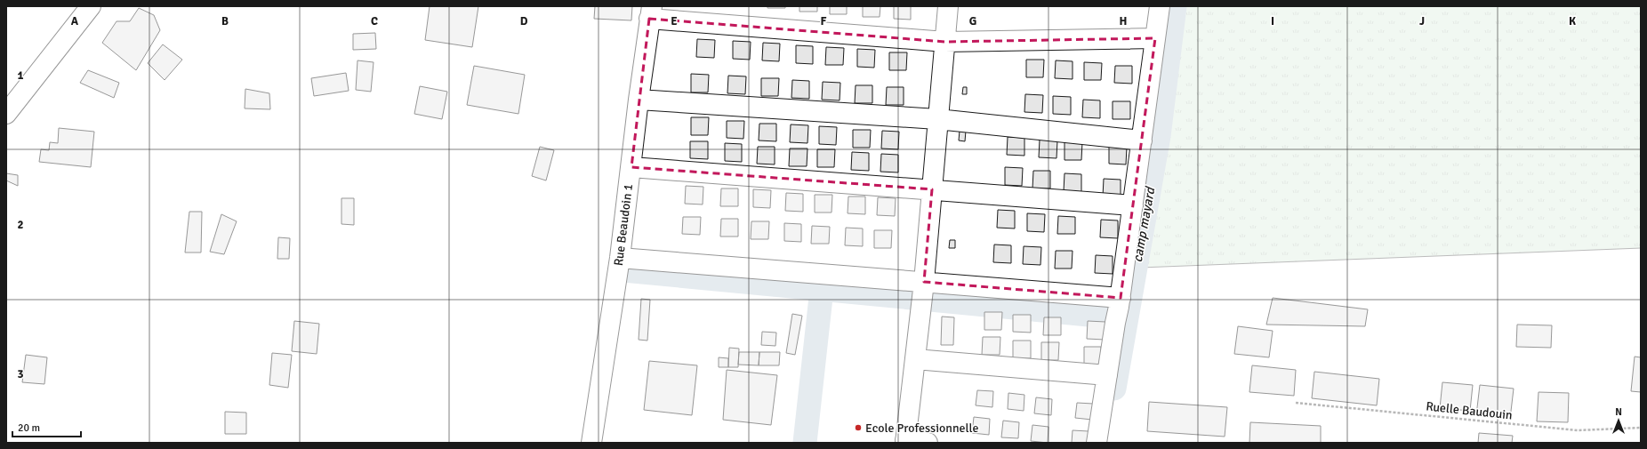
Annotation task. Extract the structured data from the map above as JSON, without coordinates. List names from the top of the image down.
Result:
{
  "streets": {
    "street": ["Rue Beaudoin 1"],
    "path": ["Ruelle Baudouin"]
  },
  "water": ["camp mayard"],
  "places": ["Ecole Professionnelle"],
  "scale_bar": "20 m",
  "north": "top",
  "grid": {
    "columns": [
      "A",
      "B",
      "C",
      "D",
      "E",
      "F",
      "G",
      "H",
      "I",
      "J",
      "K"
    ],
    "rows": ["1", "2", "3"]
  }
}
